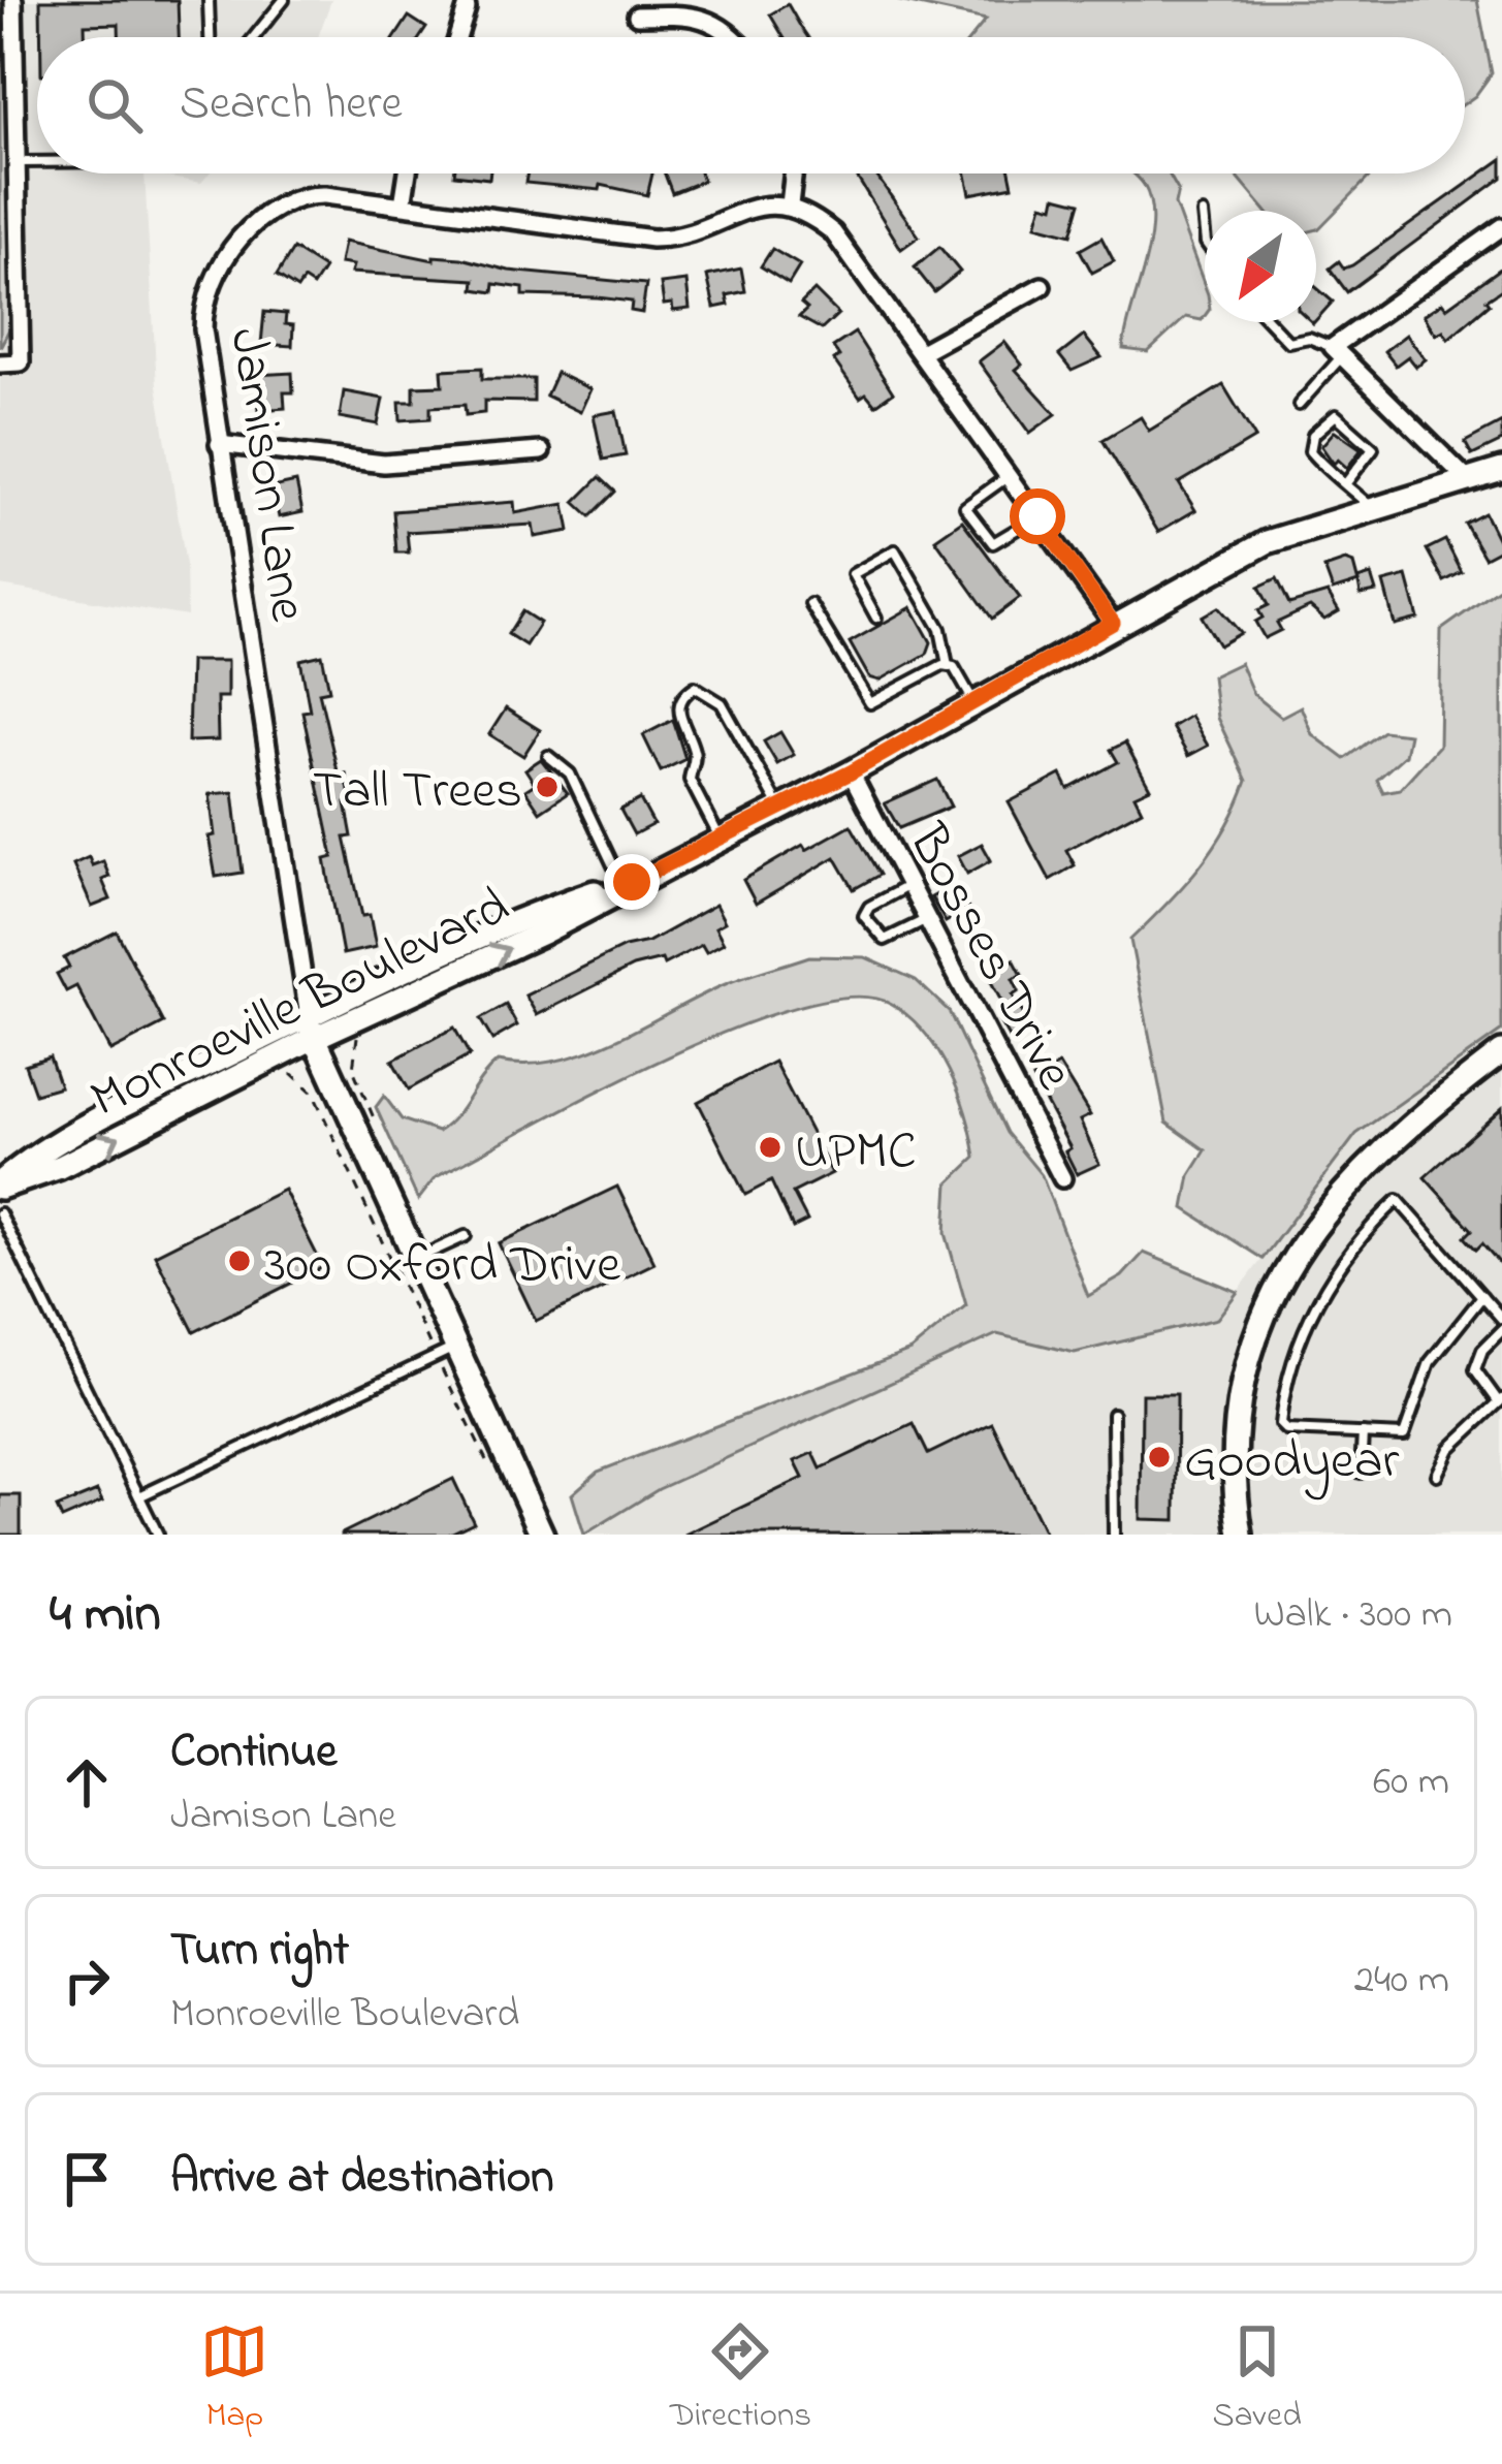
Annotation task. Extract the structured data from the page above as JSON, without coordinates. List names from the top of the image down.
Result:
{
  "streets": {
    "main road": ["Monroeville Boulevard"],
    "street": ["Jamison Lane", "Bosses Drive"]
  },
  "crossings": [
    ["Jamison Lane", "Monroeville Boulevard"],
    ["Bosses Drive", "Monroeville Boulevard"]
  ],
  "places": [
    "Tall Trees",
    "UPMC",
    "300 Oxford Drive",
    "Goodyear"
  ],
  "north": "bottom left",
  "page": {
    "search": "Search here",
    "heading": ["4 min", "Walk · 300 m"],
    "list": [
      ["Continue", "Jamison Lane", "60 m"],
      ["Turn right", "Monroeville Boulevard", "240 m"],
      "Arrive at destination"
    ],
    "nav": ["Map", "Directions", "Saved"]
  }
}
